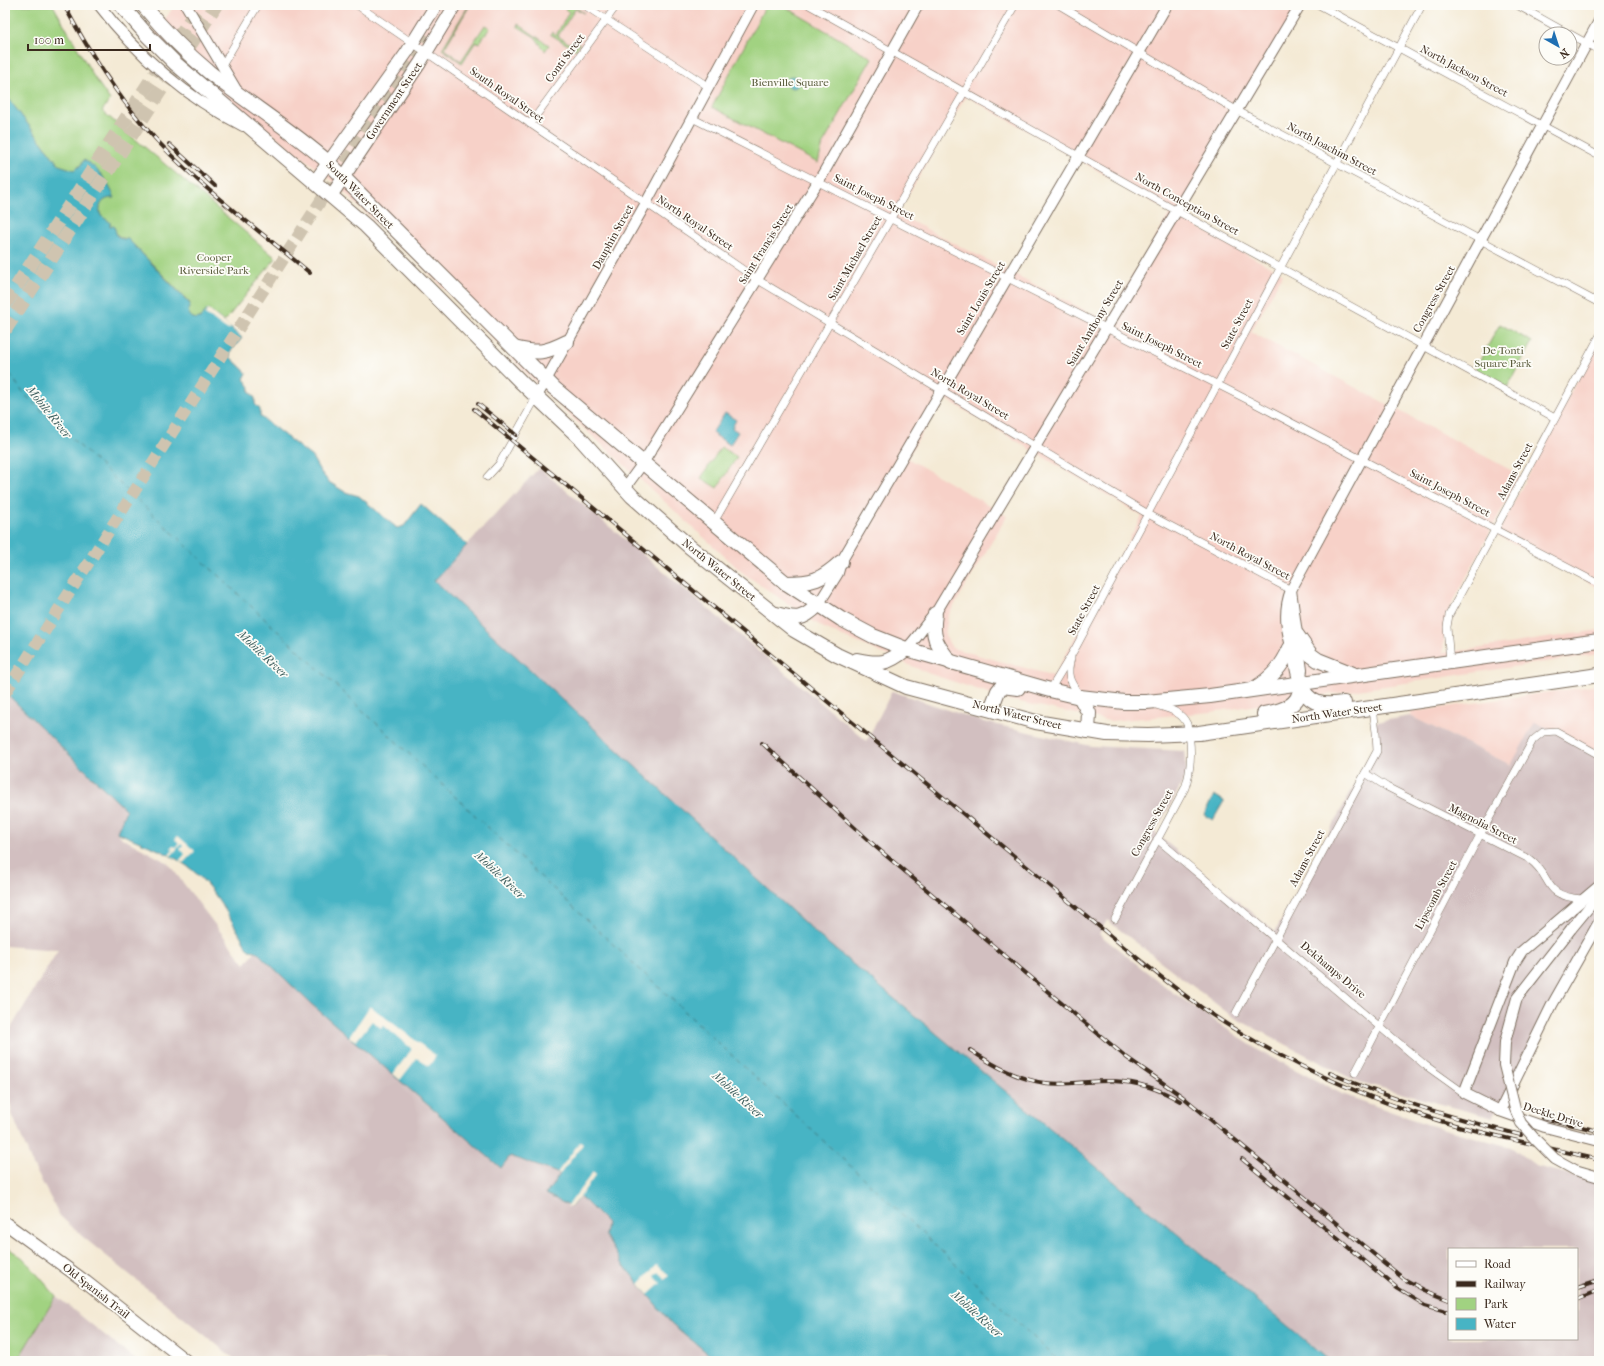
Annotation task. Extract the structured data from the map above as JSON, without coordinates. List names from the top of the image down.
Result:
{
  "streets": {
    "highway": ["South Water Street", "North Water Street"],
    "main road": ["Government Street", "Old Spanish Trail"],
    "street": [
      "Conti Street",
      "North Jackson Street",
      "South Royal Street",
      "North Joachim Street",
      "Saint Joseph Street",
      "North Conception Street",
      "North Royal Street",
      "Dauphin Street",
      "Saint Francis Street",
      "Saint Michael Street",
      "Saint Louis Street",
      "Congress Street",
      "Saint Anthony Street",
      "State Street",
      "Adams Street",
      "Magnolia Street",
      "Lipscomb Street",
      "Delchamps Drive",
      "Deckle Drive"
    ]
  },
  "crossings": [
    ["Conti Street", "South Royal Street"],
    ["North Jackson Street", "Congress Street"],
    ["North Jackson Street", "State Street"],
    ["South Royal Street", "Government Street"],
    ["South Royal Street", "North Royal Street"],
    ["South Royal Street", "Dauphin Street"],
    ["Government Street", "South Water Street"],
    ["North Joachim Street", "Saint Louis Street"],
    ["North Joachim Street", "Congress Street"],
    ["North Joachim Street", "Saint Anthony Street"],
    ["North Joachim Street", "State Street"],
    ["South Water Street", "Dauphin Street"],
    ["South Water Street", "North Water Street"],
    ["Saint Joseph Street", "Dauphin Street"],
    ["Saint Joseph Street", "Saint Francis Street"],
    ["Saint Joseph Street", "Saint Michael Street"],
    ["Saint Joseph Street", "Saint Louis Street"],
    ["Saint Joseph Street", "Congress Street"],
    ["Saint Joseph Street", "Saint Anthony Street"],
    ["Saint Joseph Street", "State Street"],
    ["Saint Joseph Street", "Adams Street"],
    ["North Conception Street", "Saint Francis Street"],
    ["North Conception Street", "Saint Michael Street"],
    ["North Conception Street", "Saint Louis Street"],
    ["North Conception Street", "Congress Street"],
    ["North Conception Street", "Saint Anthony Street"],
    ["North Conception Street", "State Street"],
    ["North Conception Street", "Adams Street"],
    ["North Royal Street", "Dauphin Street"],
    ["North Royal Street", "Saint Francis Street"],
    ["North Royal Street", "Saint Michael Street"],
    ["North Royal Street", "Saint Louis Street"],
    ["North Royal Street", "Congress Street"],
    ["North Royal Street", "Saint Anthony Street"],
    ["North Royal Street", "State Street"],
    ["Dauphin Street", "North Water Street"],
    ["Saint Francis Street", "North Water Street"],
    ["Congress Street", "North Water Street"],
    ["Congress Street", "Delchamps Drive"],
    ["Adams Street", "North Water Street"],
    ["Adams Street", "Magnolia Street"],
    ["Adams Street", "Delchamps Drive"],
    ["Magnolia Street", "Lipscomb Street"],
    ["Lipscomb Street", "Delchamps Drive"],
    ["Delchamps Drive", "Deckle Drive"]
  ],
  "water": ["Mobile River"],
  "parks": ["Bienville Square", "Cooper Riverside Park", "De Tonti Square Park"],
  "legend": [
    "Road",
    "Railway",
    "Park",
    "Water"
  ],
  "scale_bar": "100 m",
  "north": "bottom right"
}
